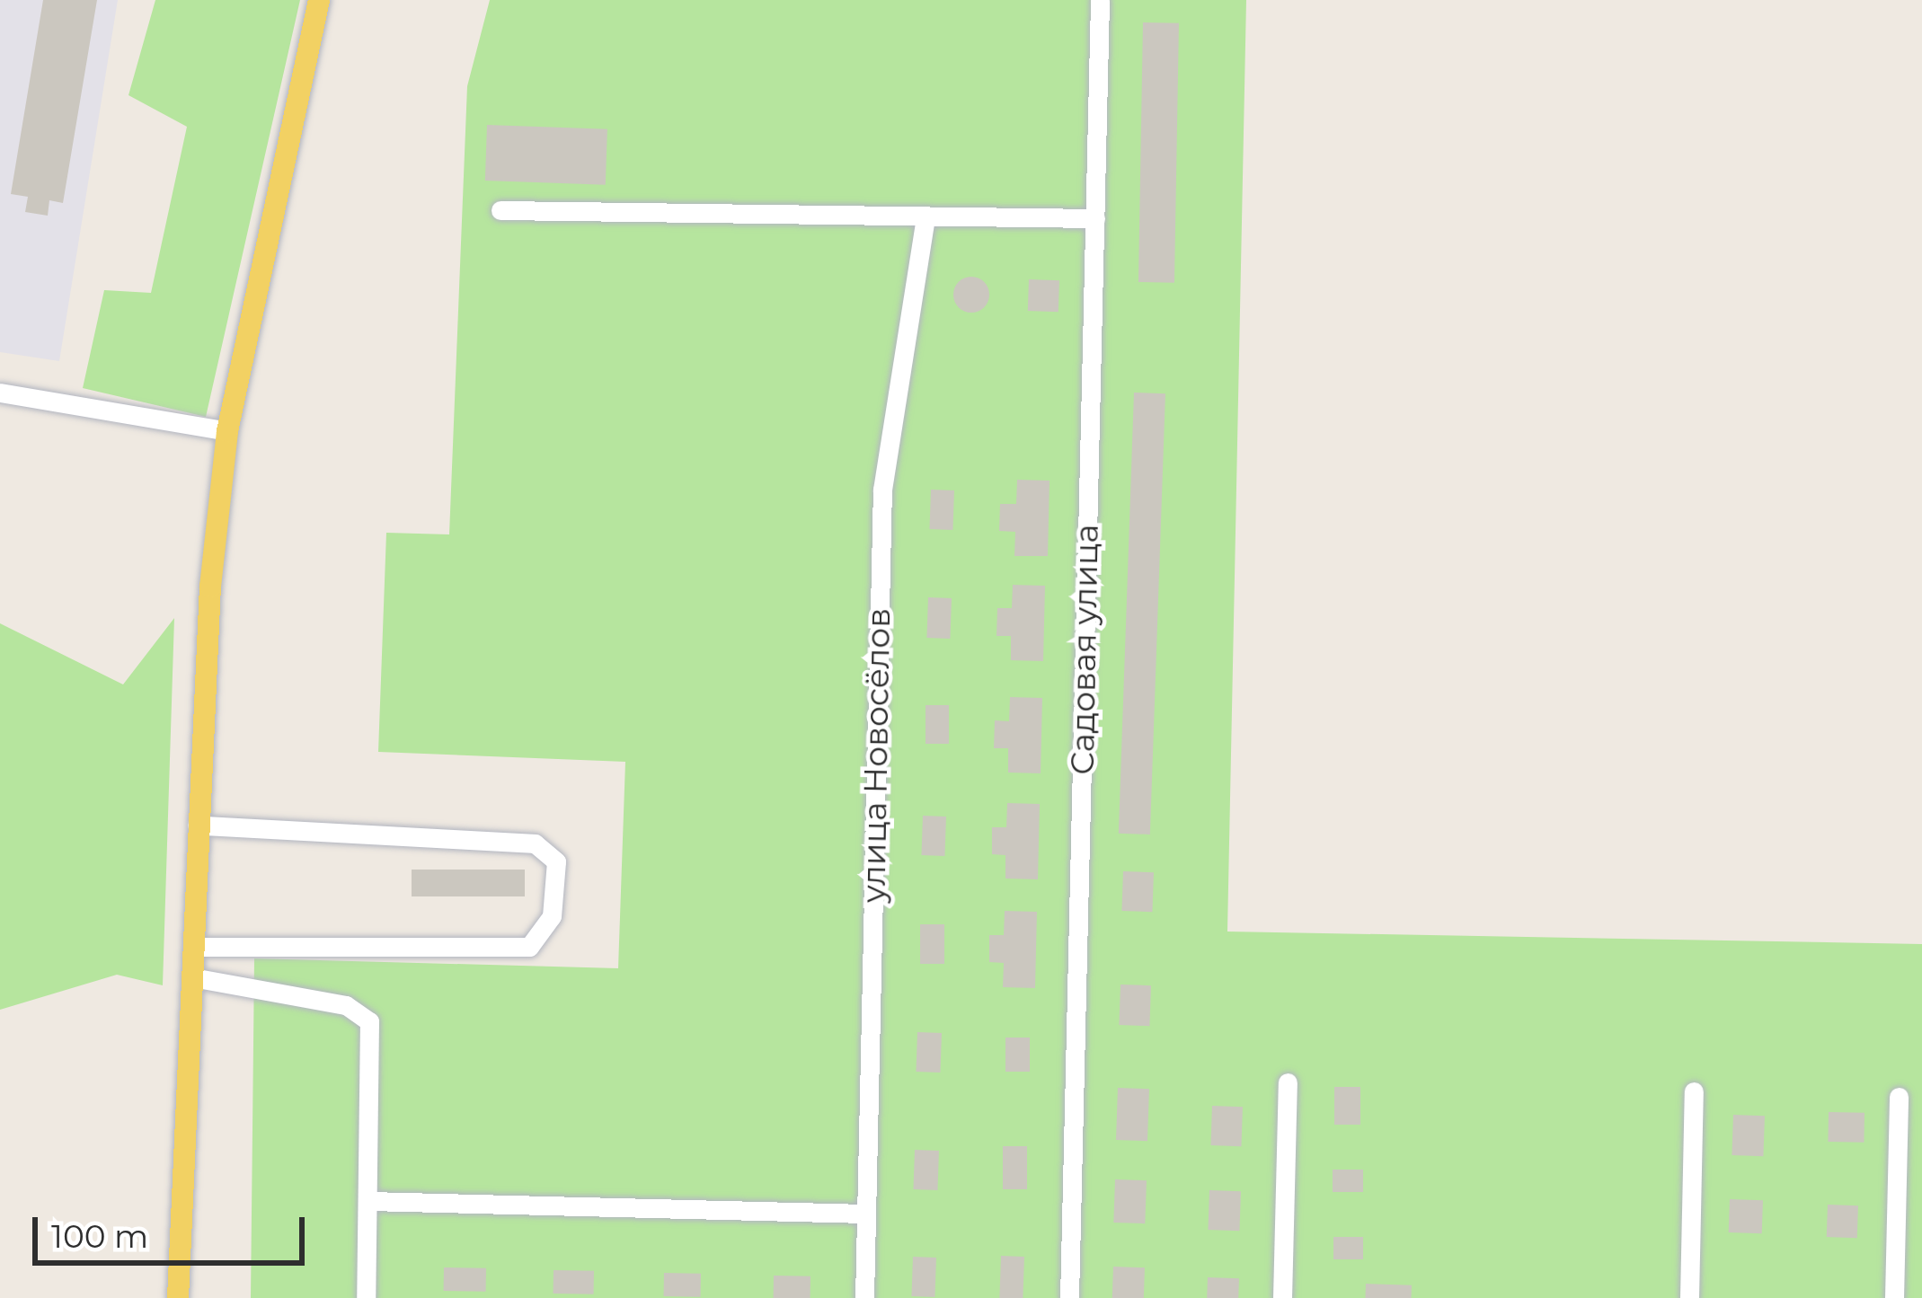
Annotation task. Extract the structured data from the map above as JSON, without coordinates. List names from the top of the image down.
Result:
{
  "streets": {
    "street": ["Садовая улица", "улица Новосёлов"]
  },
  "scale_bar": "100 m"
}
